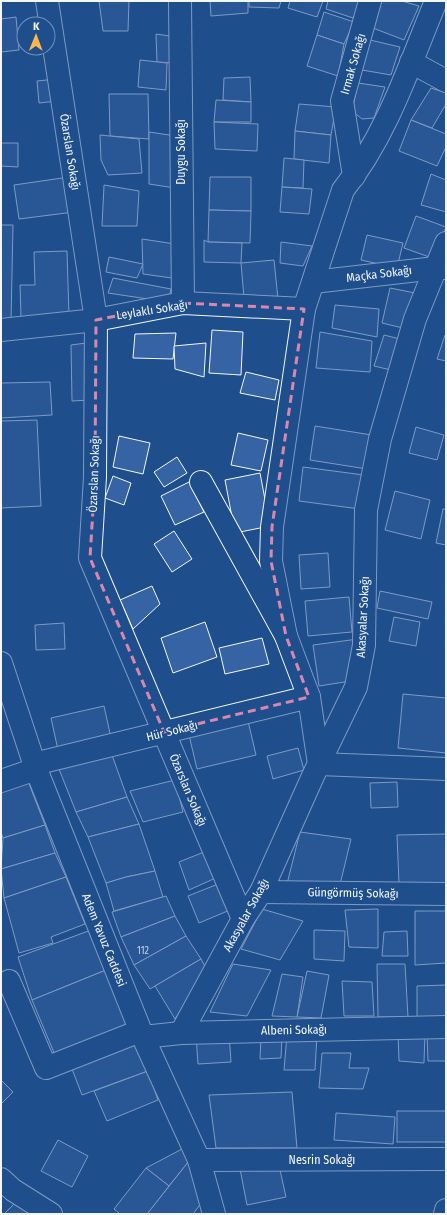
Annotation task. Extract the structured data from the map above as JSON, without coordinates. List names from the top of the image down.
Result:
{
  "streets": {
    "street": [
      "Irmak Sokağı",
      "Özarslan Sokağı",
      "Duygu Sokağı",
      "Maçka Sokağı",
      "Leylaklı Sokağı",
      "Akasyalar Sokağı",
      "Hür Sokağı",
      "Güngörmüş Sokağı",
      "Adem Yavuz Caddesi",
      "Albeni Sokağı",
      "Nesrin Sokağı"
    ]
  },
  "crossings": [
    ["Özarslan Sokağı", "Leylaklı Sokağı"],
    ["Özarslan Sokağı", "Akasyalar Sokağı"],
    ["Özarslan Sokağı", "Hür Sokağı"],
    ["Duygu Sokağı", "Leylaklı Sokağı"],
    ["Maçka Sokağı", "Akasyalar Sokağı"],
    ["Akasyalar Sokağı", "Güngörmüş Sokağı"],
    ["Akasyalar Sokağı", "Albeni Sokağı"],
    ["Hür Sokağı", "Adem Yavuz Caddesi"],
    ["Adem Yavuz Caddesi", "Albeni Sokağı"],
    ["Adem Yavuz Caddesi", "Nesrin Sokağı"]
  ],
  "house_numbers": ["112"],
  "north": "top"
}
